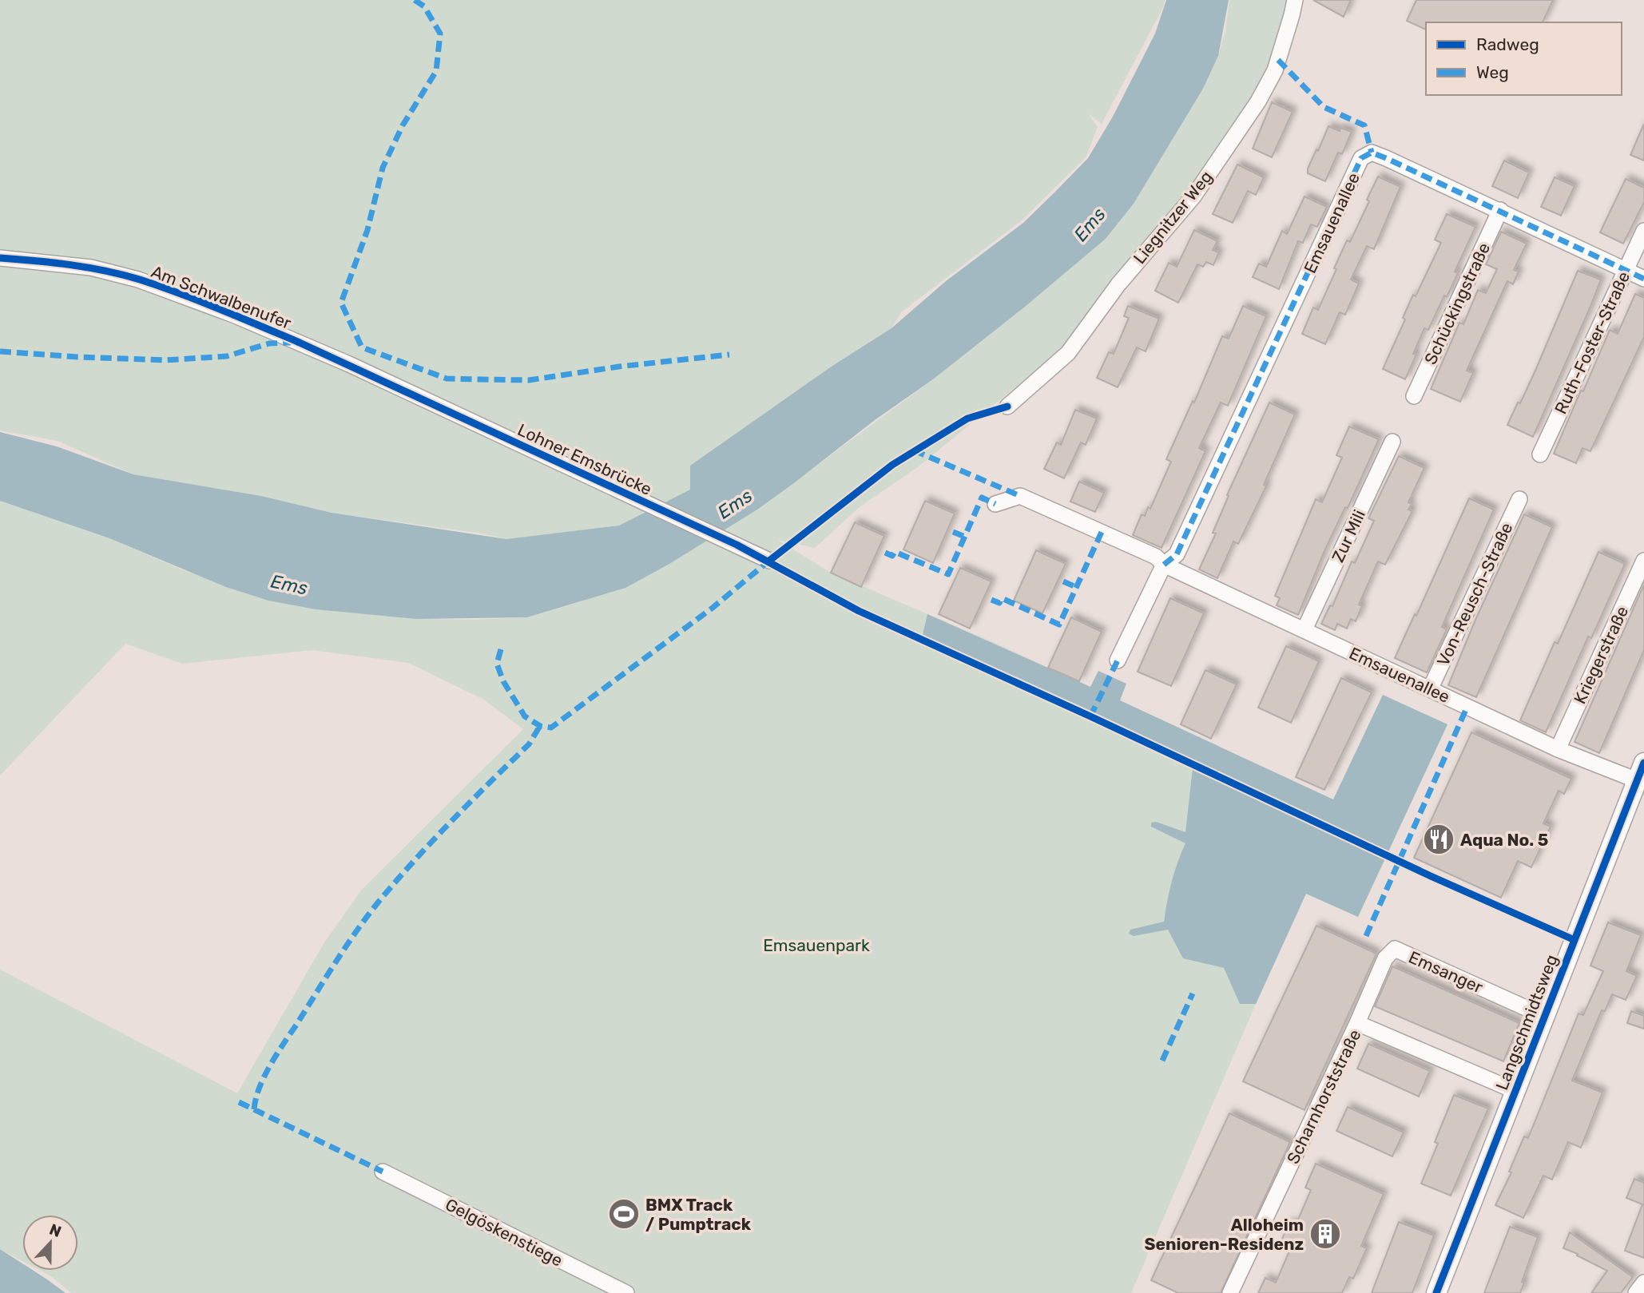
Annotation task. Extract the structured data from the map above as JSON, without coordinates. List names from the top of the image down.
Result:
{
  "streets": {
    "street": [
      "Liegnitzer Weg",
      "Emsauenallee",
      "Am Schwalbenufer",
      "Schückingstraße",
      "Ruth-Foster-Straße",
      "Lohner Emsbrücke",
      "Zur Mili",
      "Von-Reusch-Straße",
      "Kriegerstraße",
      "Emsanger",
      "Langschmidtsweg",
      "Scharnhorststraße",
      "Gelgöskenstiege"
    ]
  },
  "crossings": [
    ["Emsauenallee", "Schückingstraße"],
    ["Emsauenallee", "Ruth-Foster-Straße"],
    ["Emsauenallee", "Zur Mili"],
    ["Emsauenallee", "Von-Reusch-Straße"],
    ["Emsauenallee", "Kriegerstraße"],
    ["Emsauenallee", "Langschmidtsweg"],
    ["Am Schwalbenufer", "Lohner Emsbrücke"],
    ["Emsanger", "Langschmidtsweg"],
    ["Emsanger", "Scharnhorststraße"],
    ["Langschmidtsweg", "Scharnhorststraße"]
  ],
  "water": ["Ems"],
  "parks": ["Emsauenpark"],
  "places": {
    "restaurant": ["Aqua No. 5"],
    "sports": ["BMX Track / Pumptrack"],
    "building": ["Alloheim Senioren-Residenz"]
  },
  "legend": ["Radweg", "Weg"],
  "north": "top"
}
